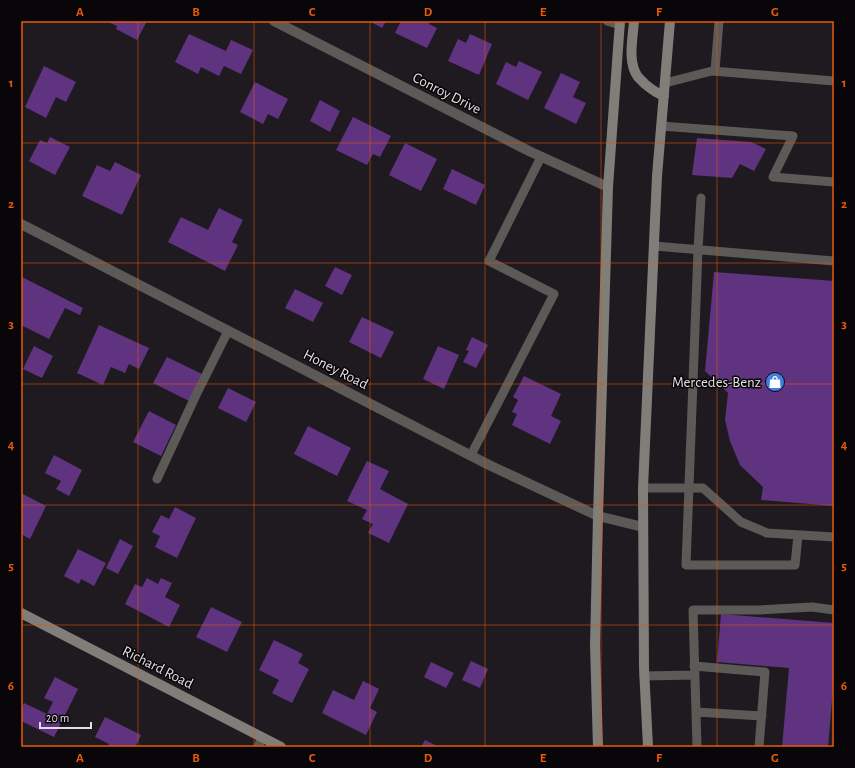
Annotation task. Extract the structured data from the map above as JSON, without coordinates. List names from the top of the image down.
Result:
{
  "streets": {
    "main road": ["Richard Road"],
    "street": ["Conroy Drive", "Honey Road"]
  },
  "places": {
    "shop": ["Mercedes-Benz"]
  },
  "scale_bar": "20 m",
  "grid": {
    "columns": [
      "A",
      "B",
      "C",
      "D",
      "E",
      "F",
      "G"
    ],
    "rows": [
      "1",
      "2",
      "3",
      "4",
      "5",
      "6"
    ]
  }
}
